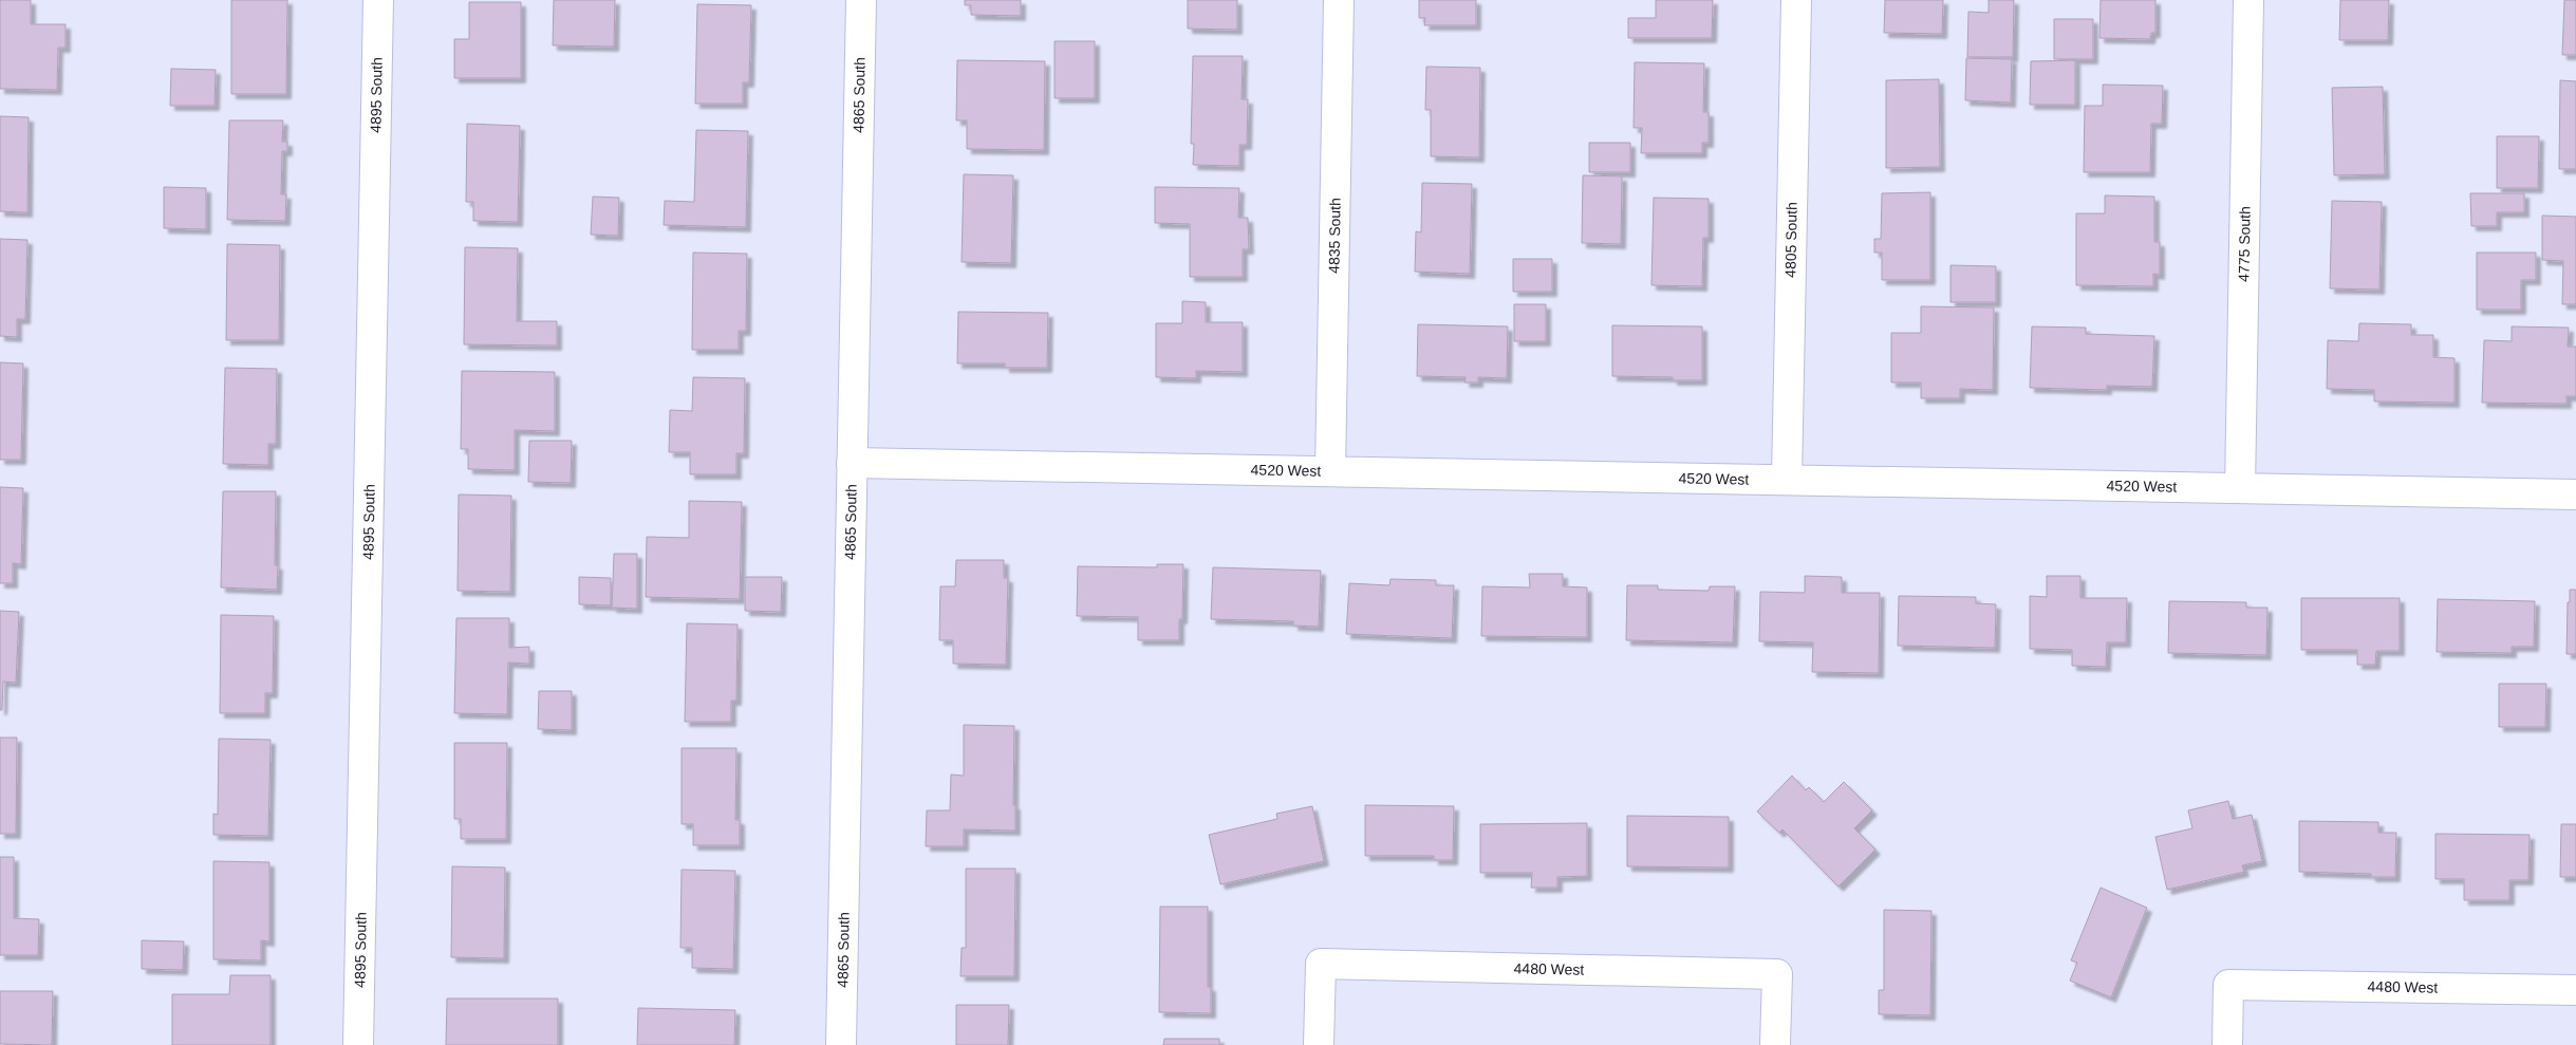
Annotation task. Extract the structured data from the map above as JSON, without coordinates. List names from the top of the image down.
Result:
{
  "streets": {
    "street": [
      "4895 South",
      "4865 South",
      "4835 South",
      "4805 South",
      "4775 South",
      "4520 West",
      "4480 West"
    ]
  },
  "crossings": [
    ["4865 South", "4520 West"],
    ["4835 South", "4520 West"],
    ["4805 South", "4520 West"],
    ["4775 South", "4520 West"]
  ]
}
